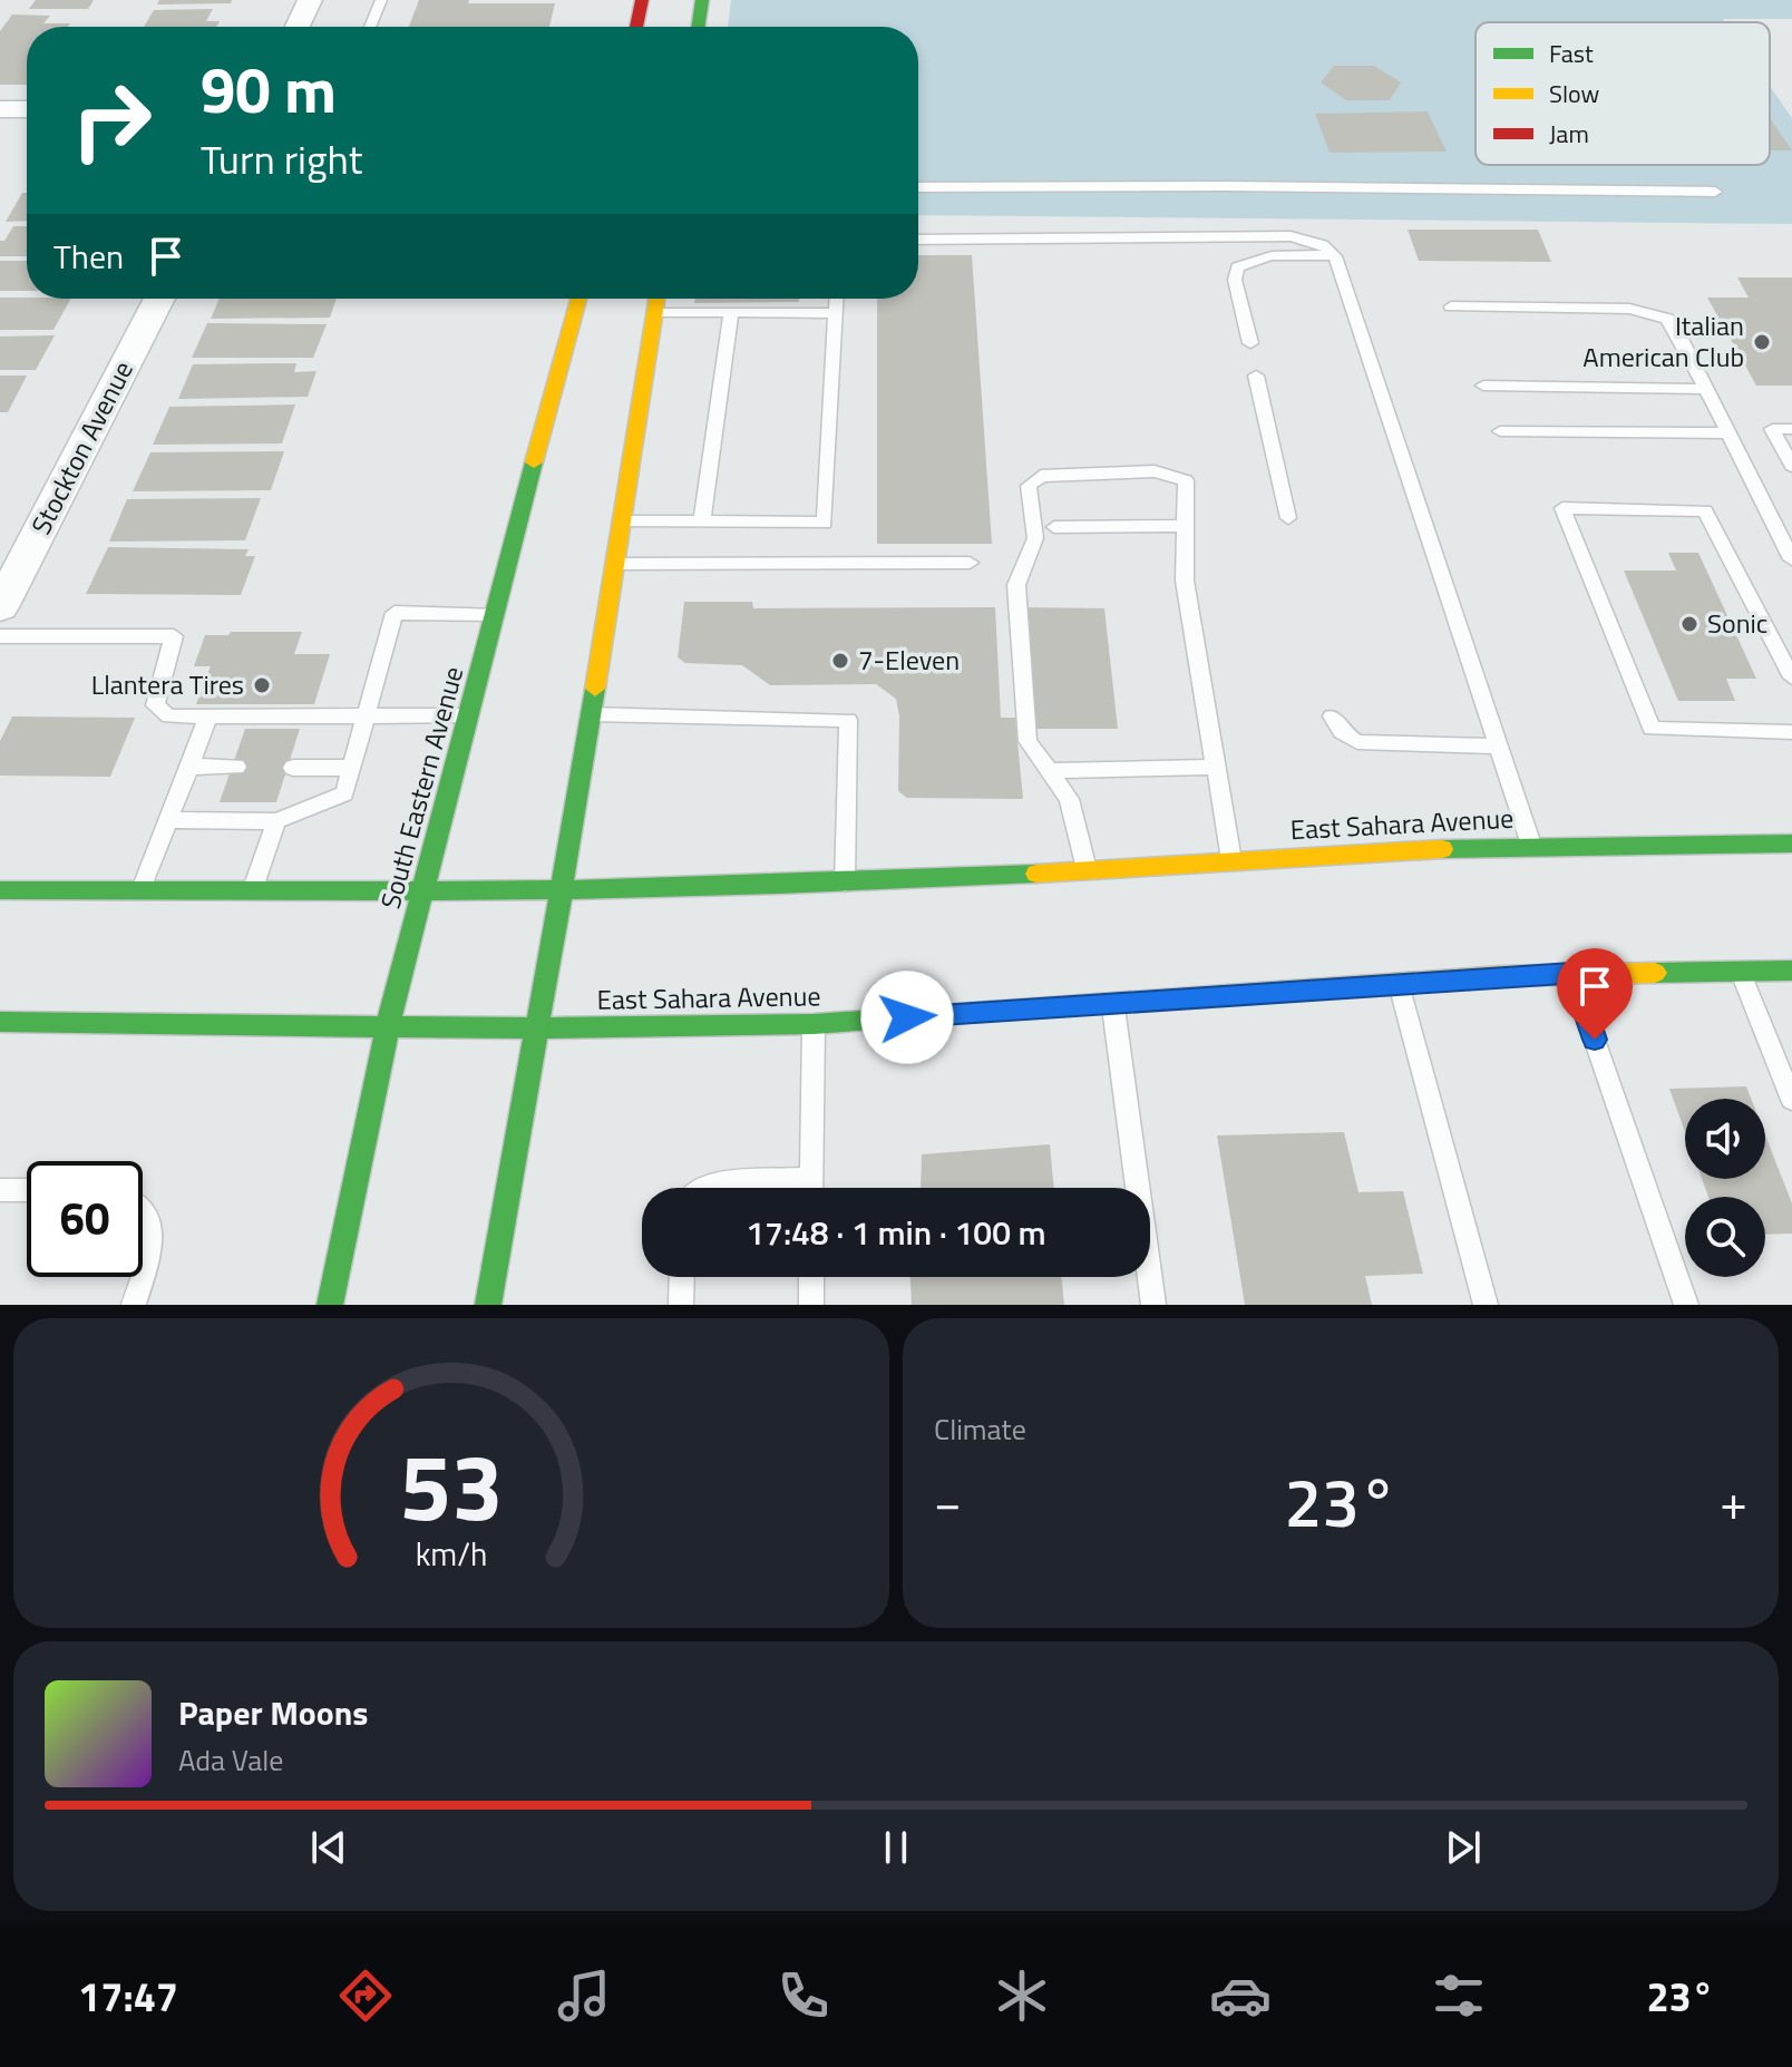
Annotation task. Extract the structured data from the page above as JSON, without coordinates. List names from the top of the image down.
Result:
{
  "streets": {
    "main road": ["South Eastern Avenue", "East Sahara Avenue"],
    "street": ["Stockton Avenue"]
  },
  "crossings": [
    ["South Eastern Avenue", "East Sahara Avenue"]
  ],
  "places": [
    "Italian American Club",
    "Sonic",
    "7-Eleven",
    "Llantera Tires"
  ],
  "legend": ["Fast", "Slow", "Jam"],
  "page": {
    "turn": ["90 m", "Turn right"],
    "then": "Then",
    "limit": "60",
    "trip": "17:48 · 1 min · 100 m",
    "tile": "Climate",
    "heat": ["−", "23°", "+"],
    "song": ["Paper Moons", "Ada Vale"],
    "tabs": ["17:47", "23°"],
    "gauge": ["53", "km/h"]
  }
}
